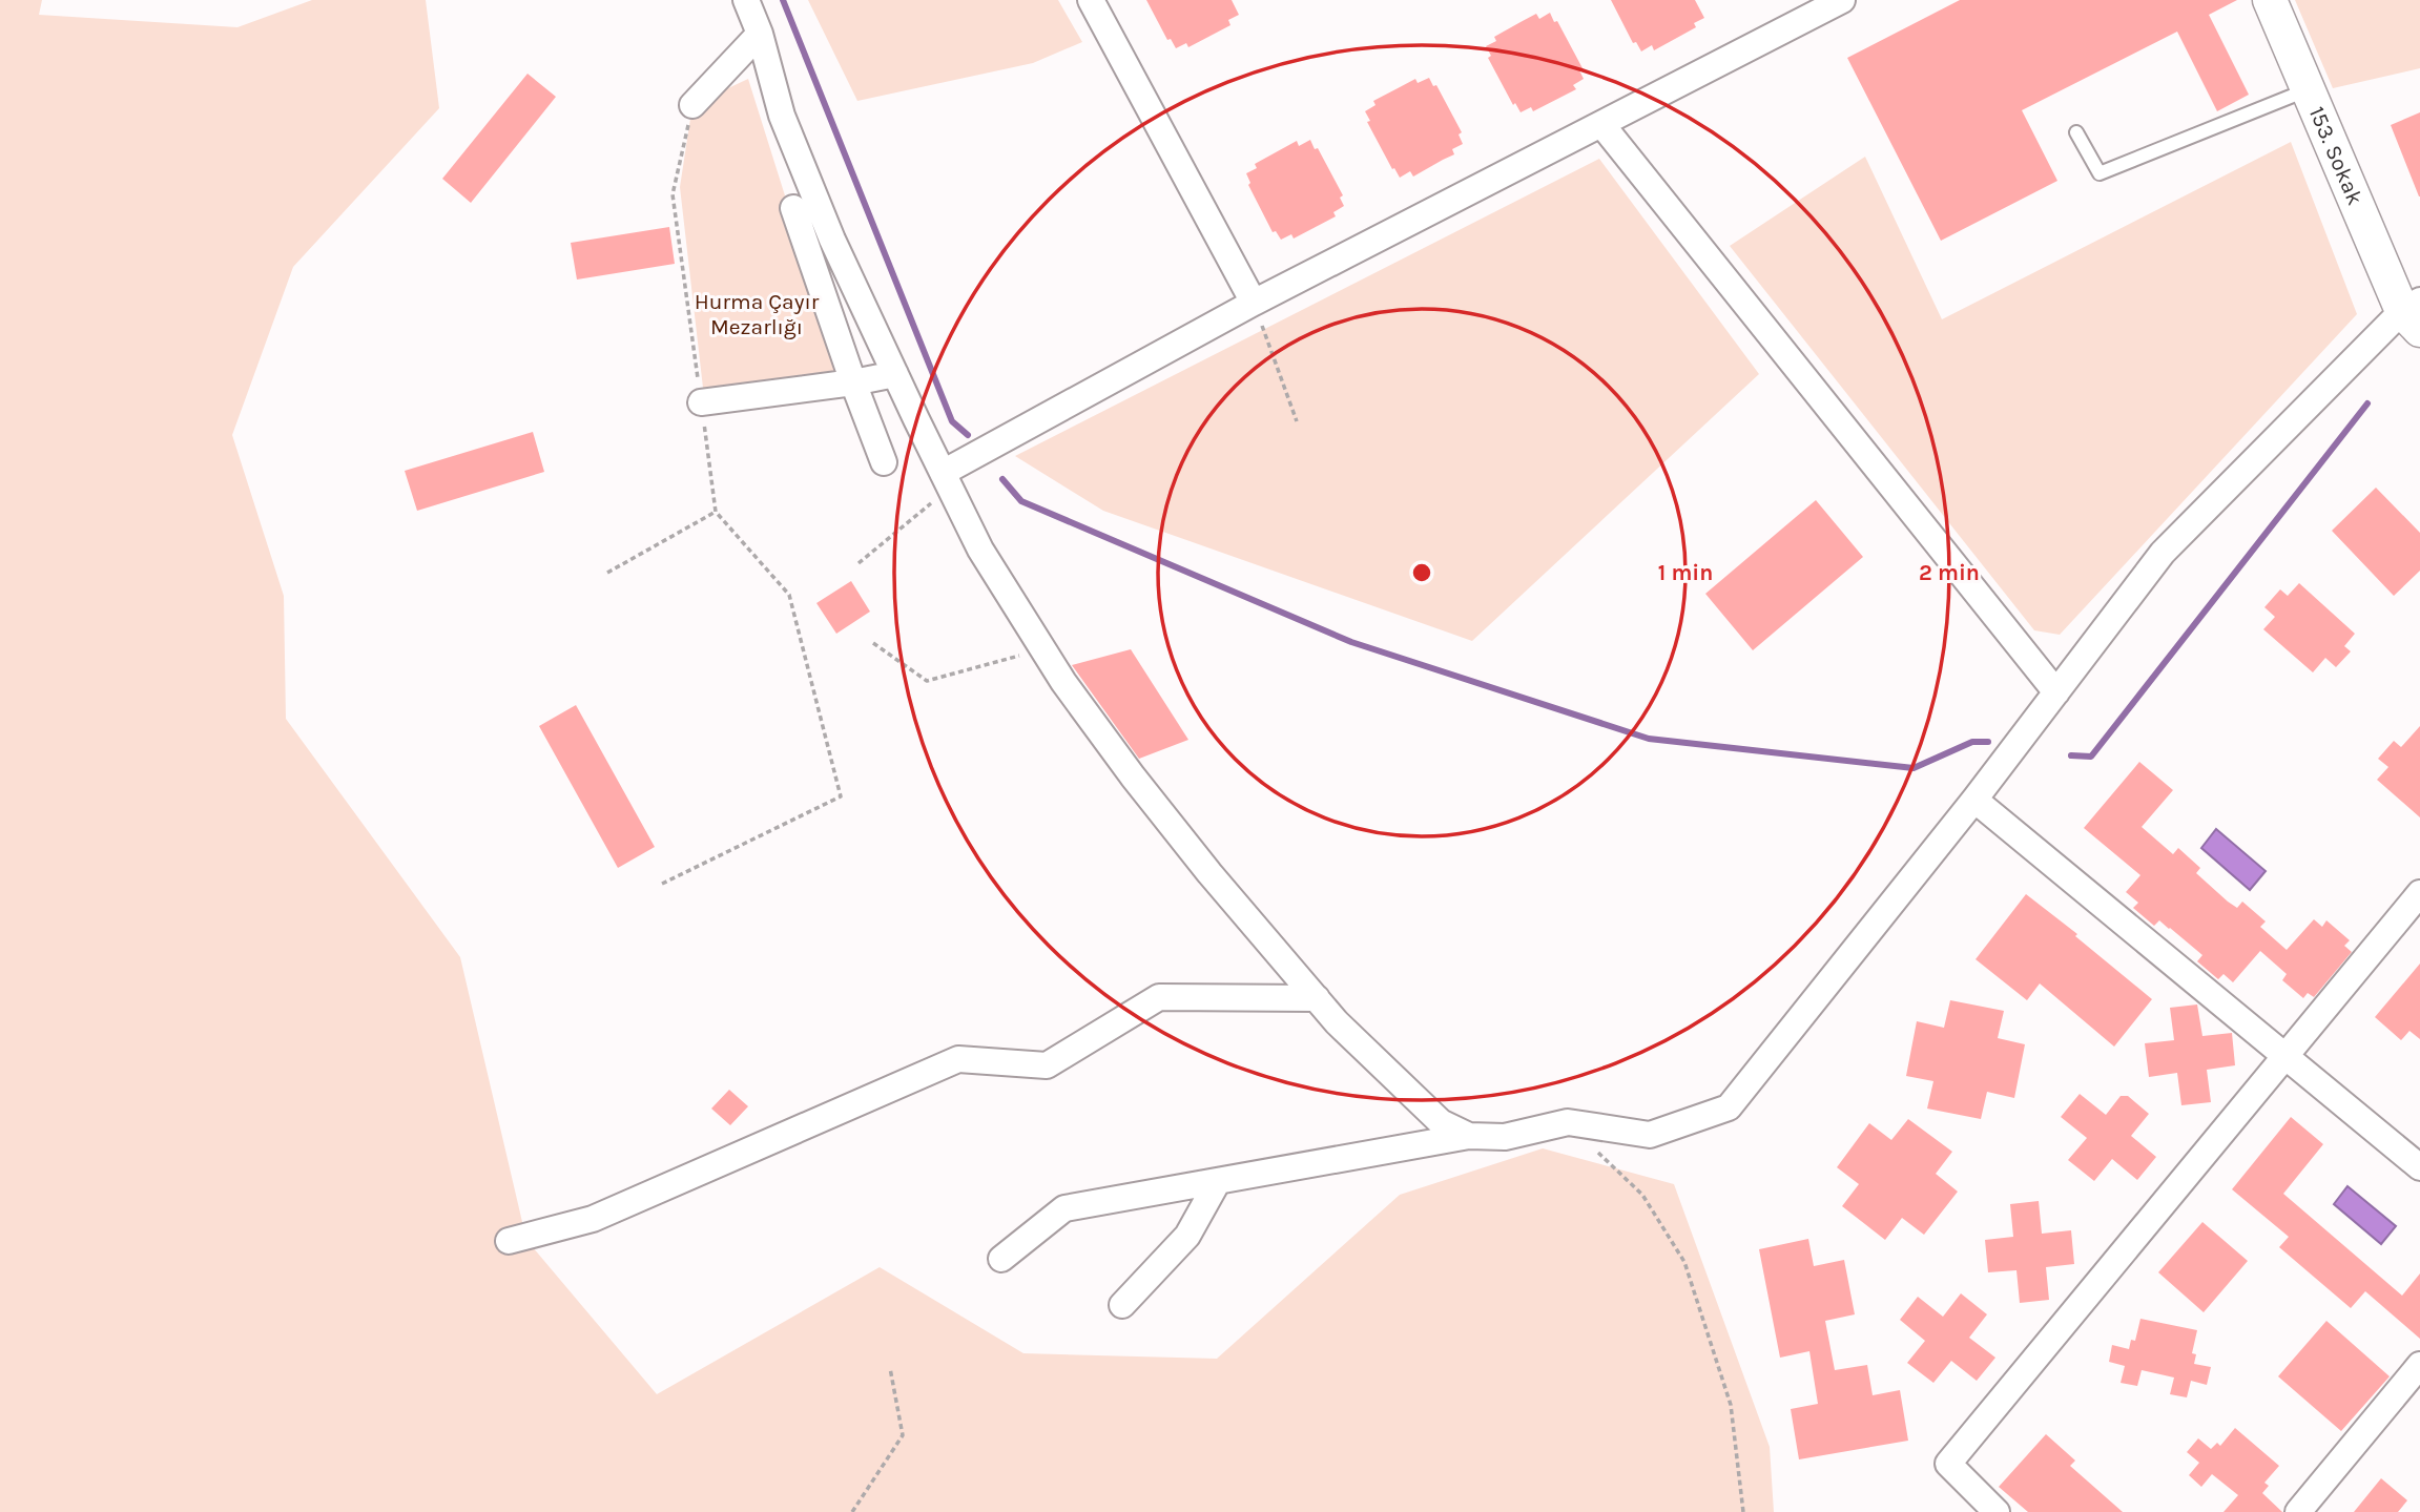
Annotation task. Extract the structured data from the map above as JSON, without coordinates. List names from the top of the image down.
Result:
{
  "streets": {
    "street": ["153. Sokak"]
  },
  "parks": ["Hurma Çayır Mezarlığı"],
  "rings": ["1 min", "2 min"]
}
